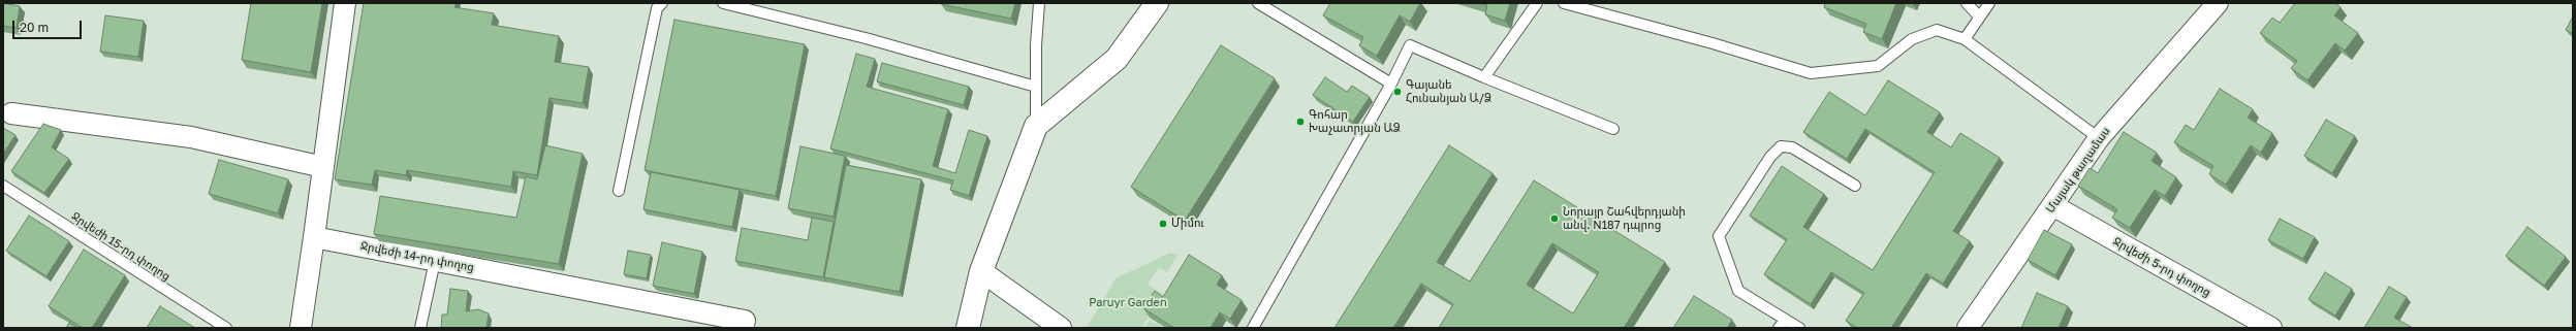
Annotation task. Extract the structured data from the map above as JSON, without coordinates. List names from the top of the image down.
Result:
{
  "streets": {
    "street": ["Մայակ թաղամաս", "Ջրվեժի 14-րդ փողոց", "Ջրվեժի 5-րդ փողոց"],
    "lane": ["Ջրվեժի 15-րդ փողոց"]
  },
  "crossings": [
    ["Մայակ թաղամաս", "Ջրվեժի 5-րդ փողոց"]
  ],
  "parks": ["Paruyr Garden"],
  "places": [
    "Գայանե Հունանյան Ա/Ձ",
    "Գոհար Խաչատրյան ԱՁ",
    "Նորայր Շահվերդյանի անվ. N187 դպրոց",
    "Միմու"
  ],
  "scale_bar": "20 m"
}
